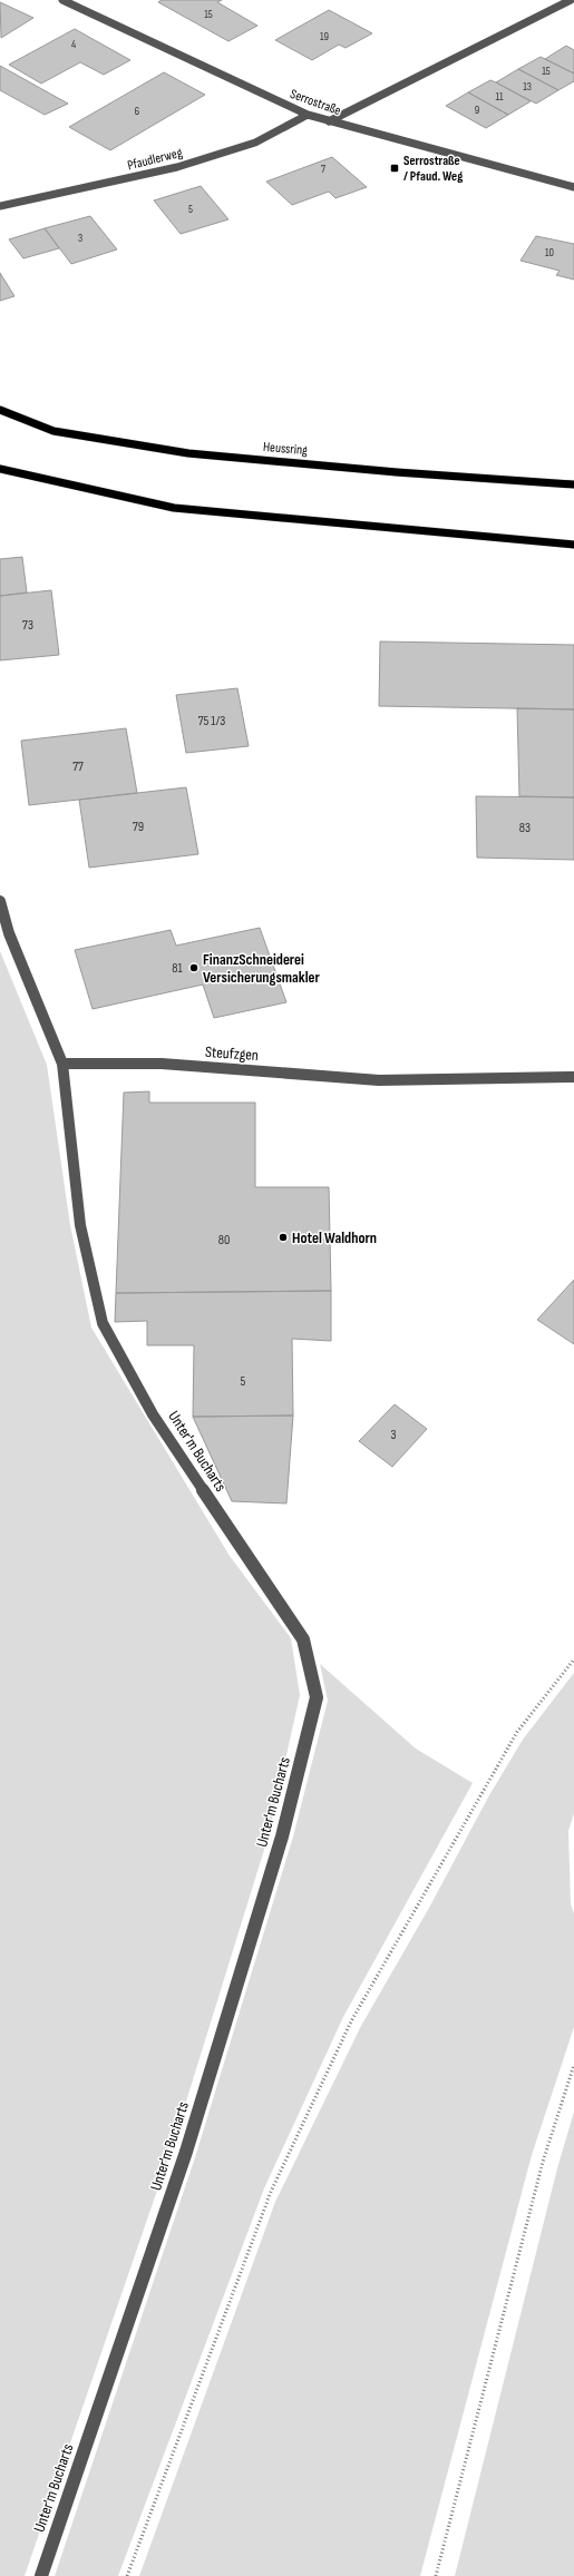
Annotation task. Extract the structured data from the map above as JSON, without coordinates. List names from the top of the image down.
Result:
{
  "streets": {
    "main road": ["Heussring"],
    "street": [
      "Serrostraße",
      "Pfaudlerweg",
      "Steufzgen",
      "Unter'm Bucharts"
    ]
  },
  "crossings": [
    ["Serrostraße", "Pfaudlerweg"],
    ["Steufzgen", "Unter'm Bucharts"]
  ],
  "places": {
    "transit": ["Serrostraße / Pfaud. Weg"],
    "other": ["FinanzSchneiderei Versicherungsmakler", "Hotel Waldhorn"]
  },
  "house_numbers": [
    "15",
    "19",
    "4",
    "15",
    "13",
    "11",
    "9",
    "6",
    "7",
    "5",
    "3",
    "10",
    "73",
    "75 1/3",
    "77",
    "79",
    "83",
    "81",
    "80",
    "5",
    "3"
  ]
}
